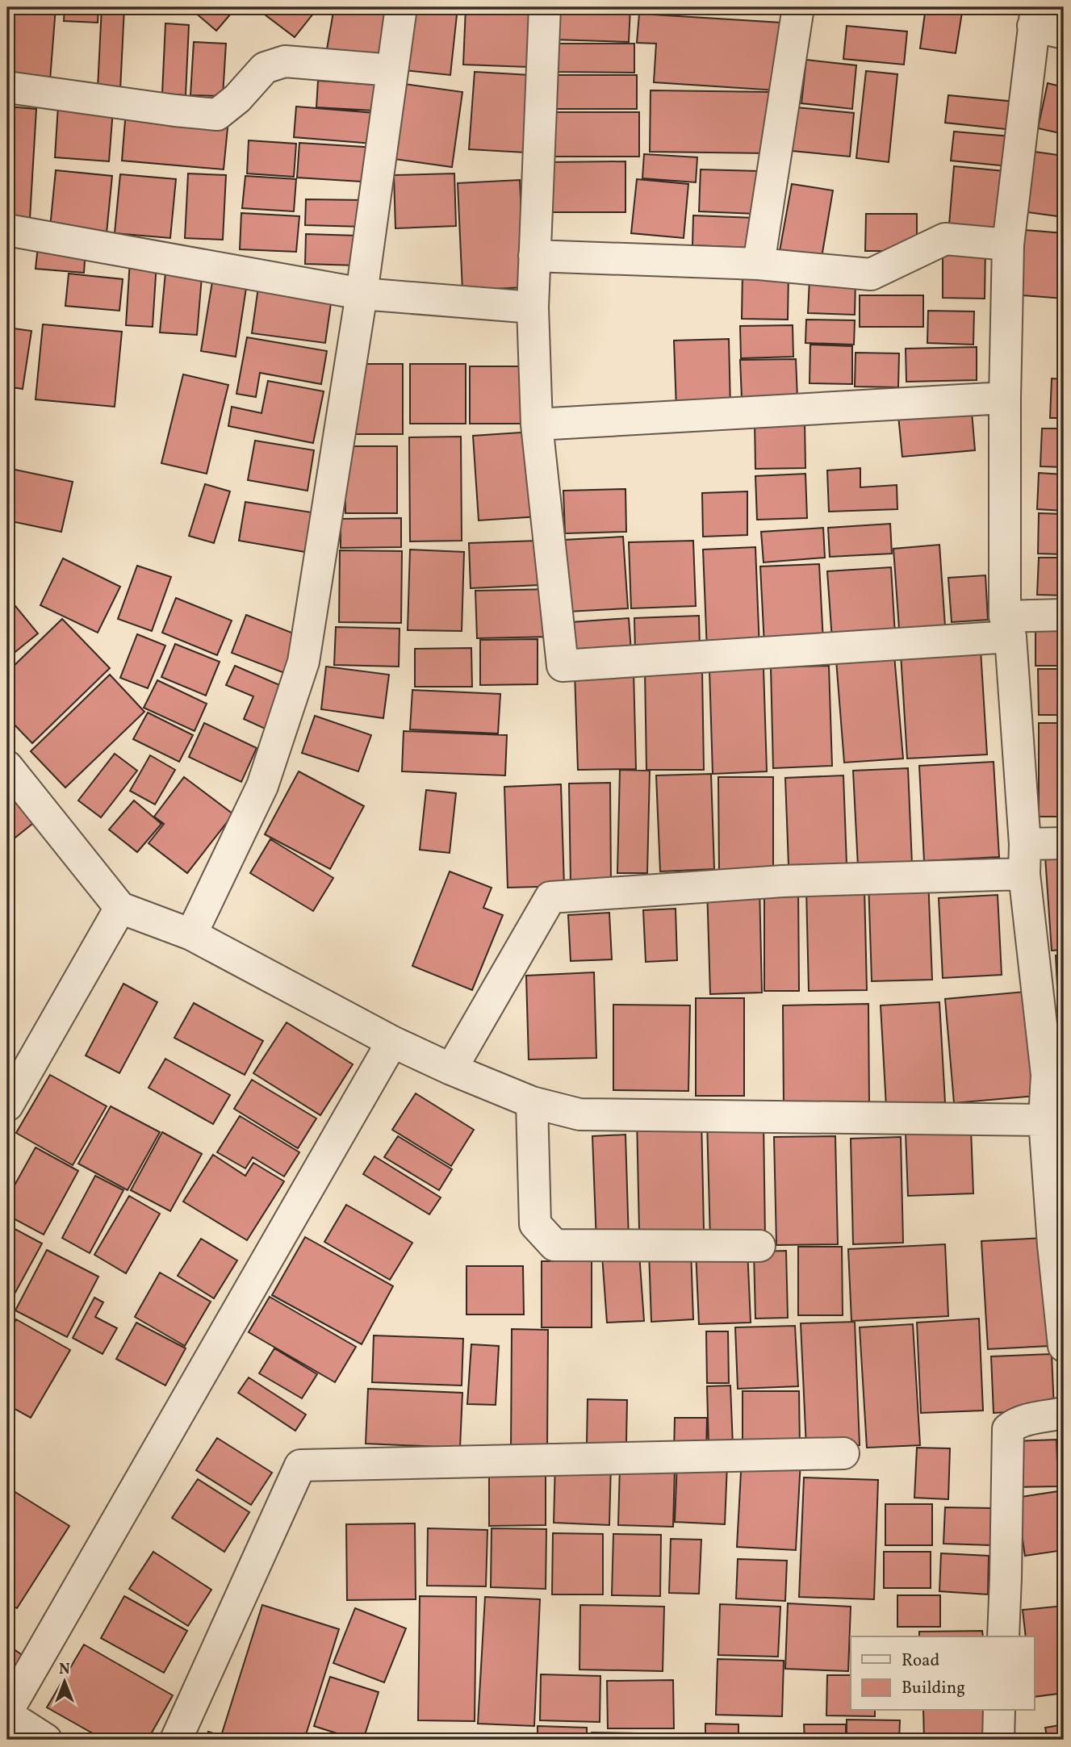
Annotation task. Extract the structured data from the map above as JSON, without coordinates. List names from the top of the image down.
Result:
{
  "legend": ["Road", "Building"],
  "north": "top"
}
